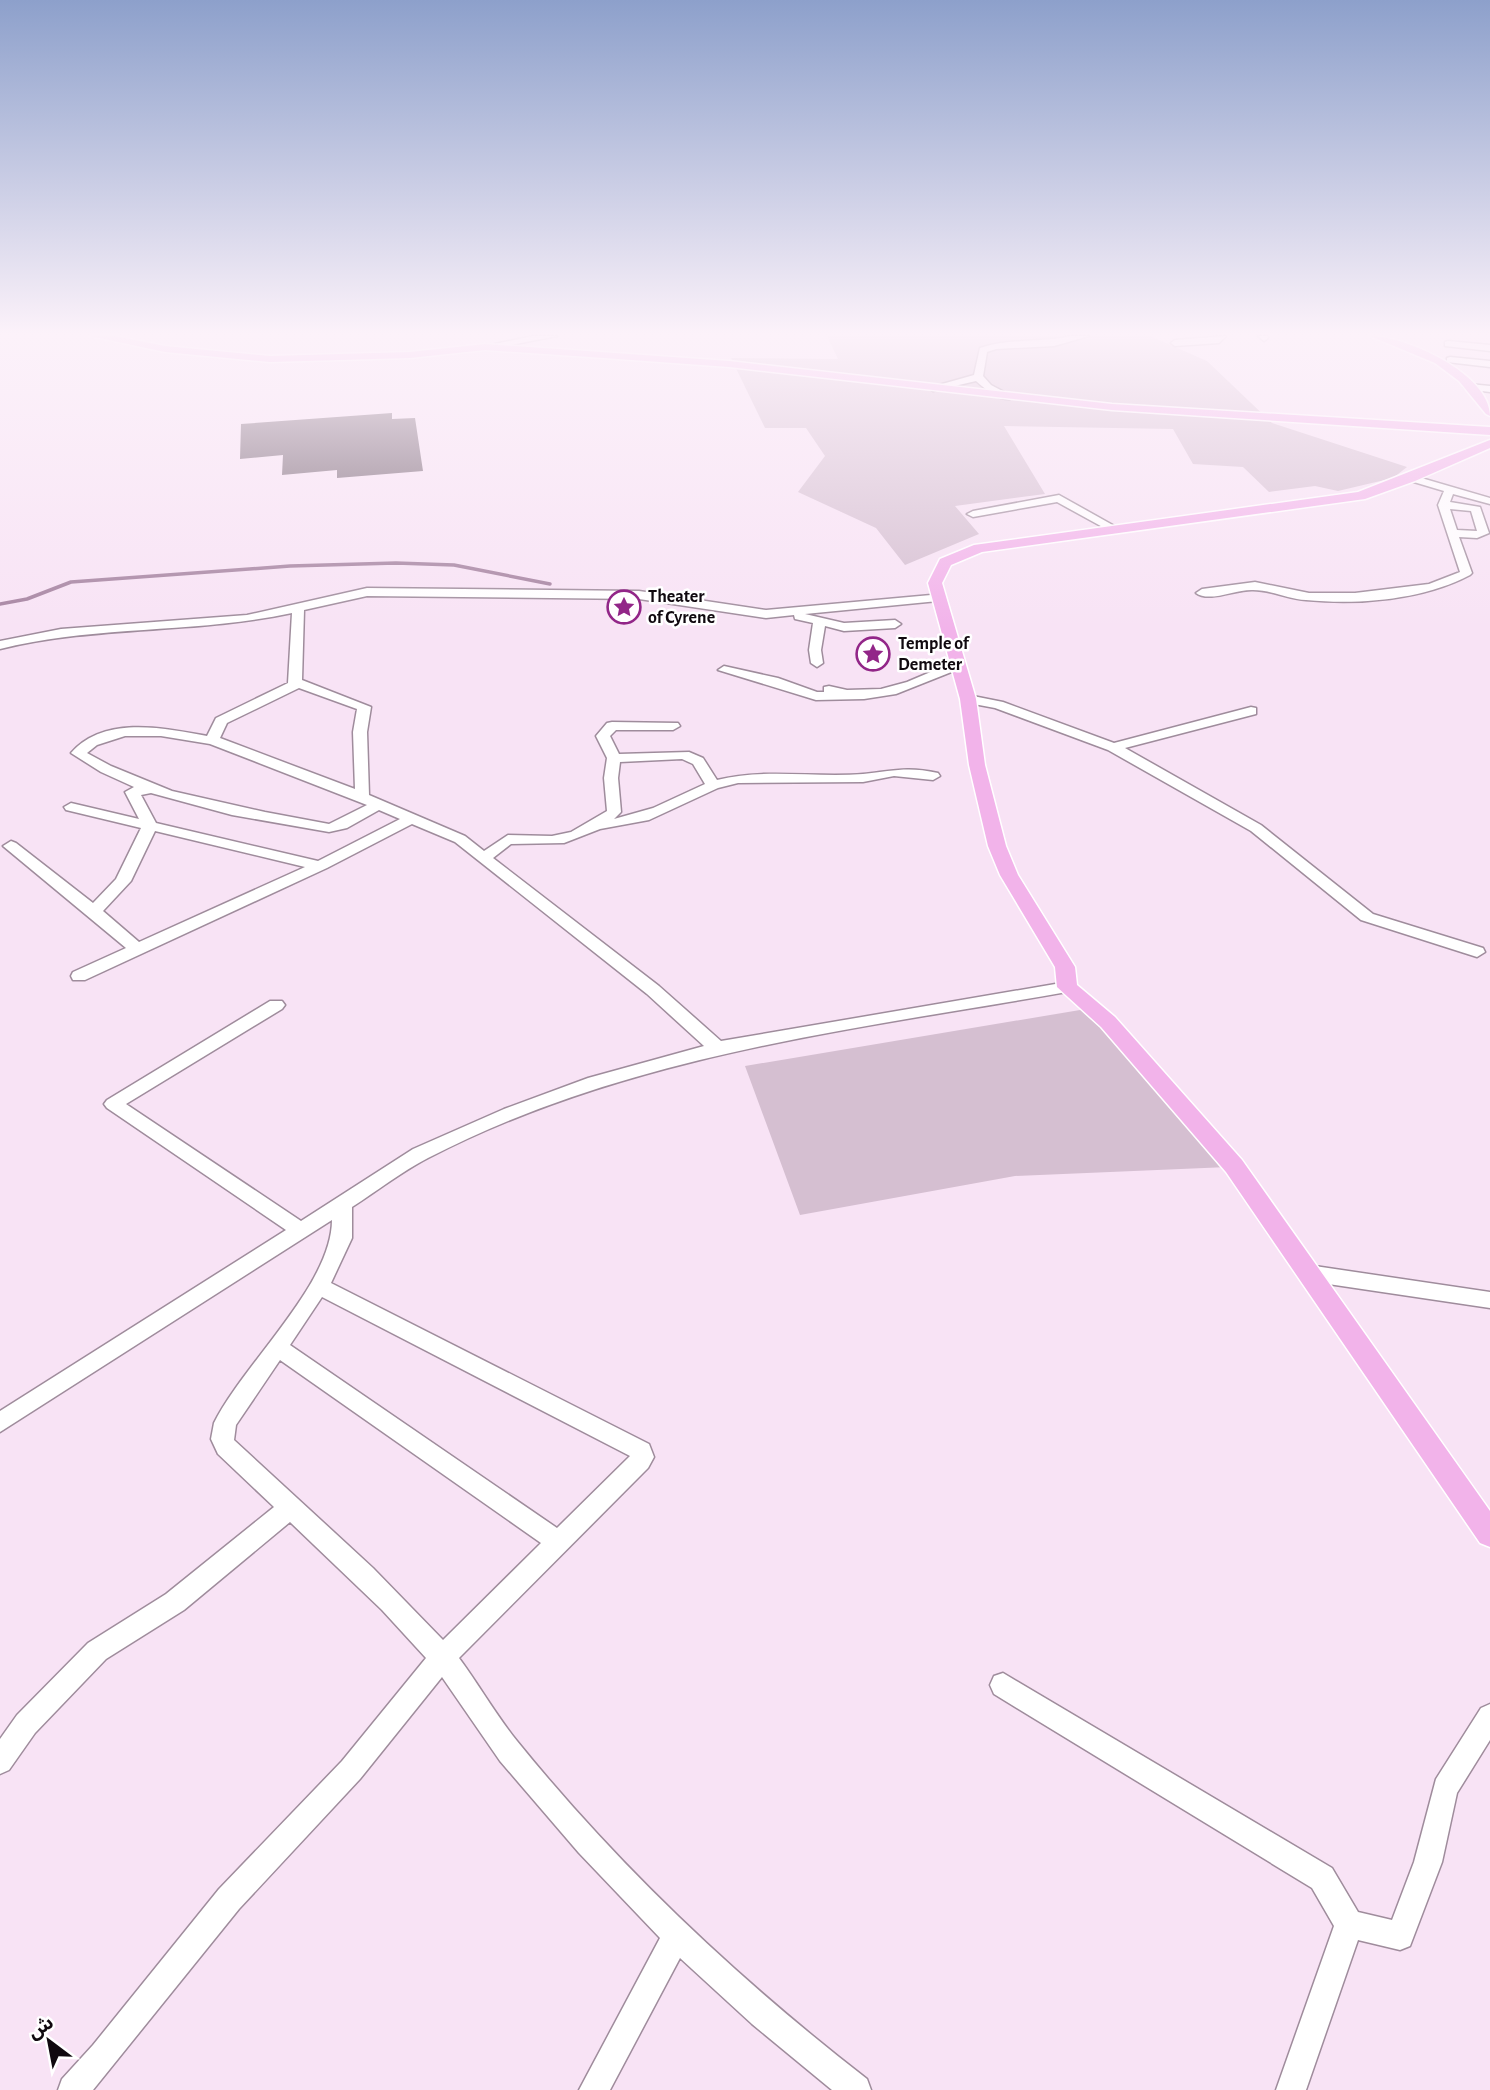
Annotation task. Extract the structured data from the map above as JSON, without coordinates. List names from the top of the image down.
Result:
{
  "places": {
    "place": ["Theater of Cyrene", "Temple of Demeter"]
  },
  "north": "top left"
}
